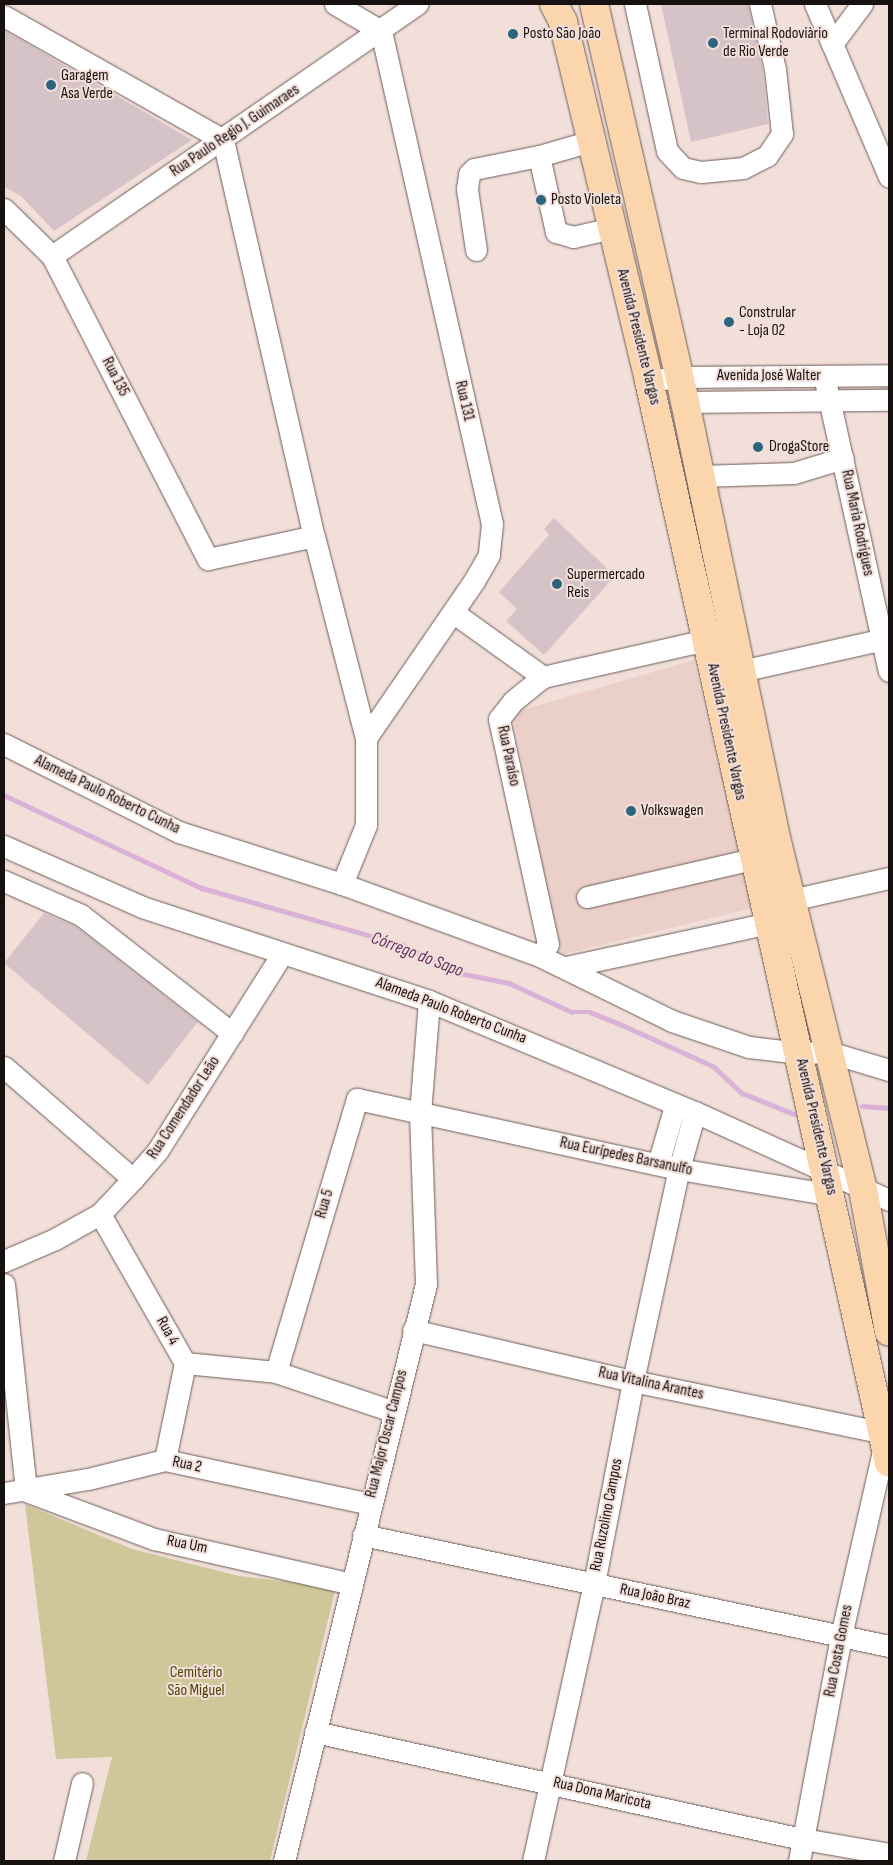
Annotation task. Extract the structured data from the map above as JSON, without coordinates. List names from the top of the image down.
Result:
{
  "streets": {
    "main road": ["Avenida Presidente Vargas"],
    "street": [
      "Rua Paulo Regio J. Guimaraes",
      "Avenida José Walter",
      "Rua 135",
      "Rua 131",
      "Rua Maria Rodrigues",
      "Rua Paraíso",
      "Alameda Paulo Roberto Cunha",
      "Rua Comendador Leão",
      "Rua Eurípedes Barsanulfo",
      "Rua 5",
      "Rua 4",
      "Rua Vitalina Arantes",
      "Rua Major Oscar Campos",
      "Rua 2",
      "Rua Ruzolino Campos",
      "Rua Um",
      "Rua João Braz",
      "Rua Costa Gomes",
      "Rua Dona Maricota"
    ]
  },
  "crossings": [
    ["Rua Paulo Regio J. Guimaraes", "Rua 135"],
    ["Rua Paulo Regio J. Guimaraes", "Rua 131"],
    ["Avenida Presidente Vargas", "Avenida José Walter"],
    ["Avenida Presidente Vargas", "Rua Paraíso"],
    ["Avenida Presidente Vargas", "Alameda Paulo Roberto Cunha"],
    ["Avenida Presidente Vargas", "Rua Eurípedes Barsanulfo"],
    ["Avenida Presidente Vargas", "Rua Vitalina Arantes"],
    ["Avenida Presidente Vargas", "Rua Costa Gomes"],
    ["Avenida José Walter", "Rua Maria Rodrigues"],
    ["Rua Paraíso", "Alameda Paulo Roberto Cunha"],
    ["Alameda Paulo Roberto Cunha", "Rua Comendador Leão"],
    ["Alameda Paulo Roberto Cunha", "Rua Major Oscar Campos"],
    ["Alameda Paulo Roberto Cunha", "Rua Ruzolino Campos"],
    ["Rua Comendador Leão", "Rua 4"],
    ["Rua Eurípedes Barsanulfo", "Rua 5"],
    ["Rua Eurípedes Barsanulfo", "Rua Major Oscar Campos"],
    ["Rua Eurípedes Barsanulfo", "Rua Ruzolino Campos"],
    ["Rua 5", "Rua Major Oscar Campos"],
    ["Rua 4", "Rua 2"],
    ["Rua Vitalina Arantes", "Rua Major Oscar Campos"],
    ["Rua Vitalina Arantes", "Rua Ruzolino Campos"],
    ["Rua Vitalina Arantes", "Rua Costa Gomes"],
    ["Rua Major Oscar Campos", "Rua 2"],
    ["Rua Major Oscar Campos", "Rua Um"],
    ["Rua Major Oscar Campos", "Rua João Braz"],
    ["Rua Major Oscar Campos", "Rua Dona Maricota"],
    ["Rua 2", "Rua Um"],
    ["Rua Ruzolino Campos", "Rua João Braz"],
    ["Rua Ruzolino Campos", "Rua Dona Maricota"],
    ["Rua João Braz", "Rua Costa Gomes"],
    ["Rua Costa Gomes", "Rua Dona Maricota"]
  ],
  "water": ["Córrego do Sapo"],
  "parks": ["Cemitério São Miguel"],
  "places": [
    "Posto São João",
    "Terminal Rodoviàrio de Rio Verde",
    "Garagem Asa Verde",
    "Posto Violeta",
    "Constrular - Loja 02",
    "DrogaStore",
    "Supermercado Reis",
    "Volkswagen"
  ]
}
